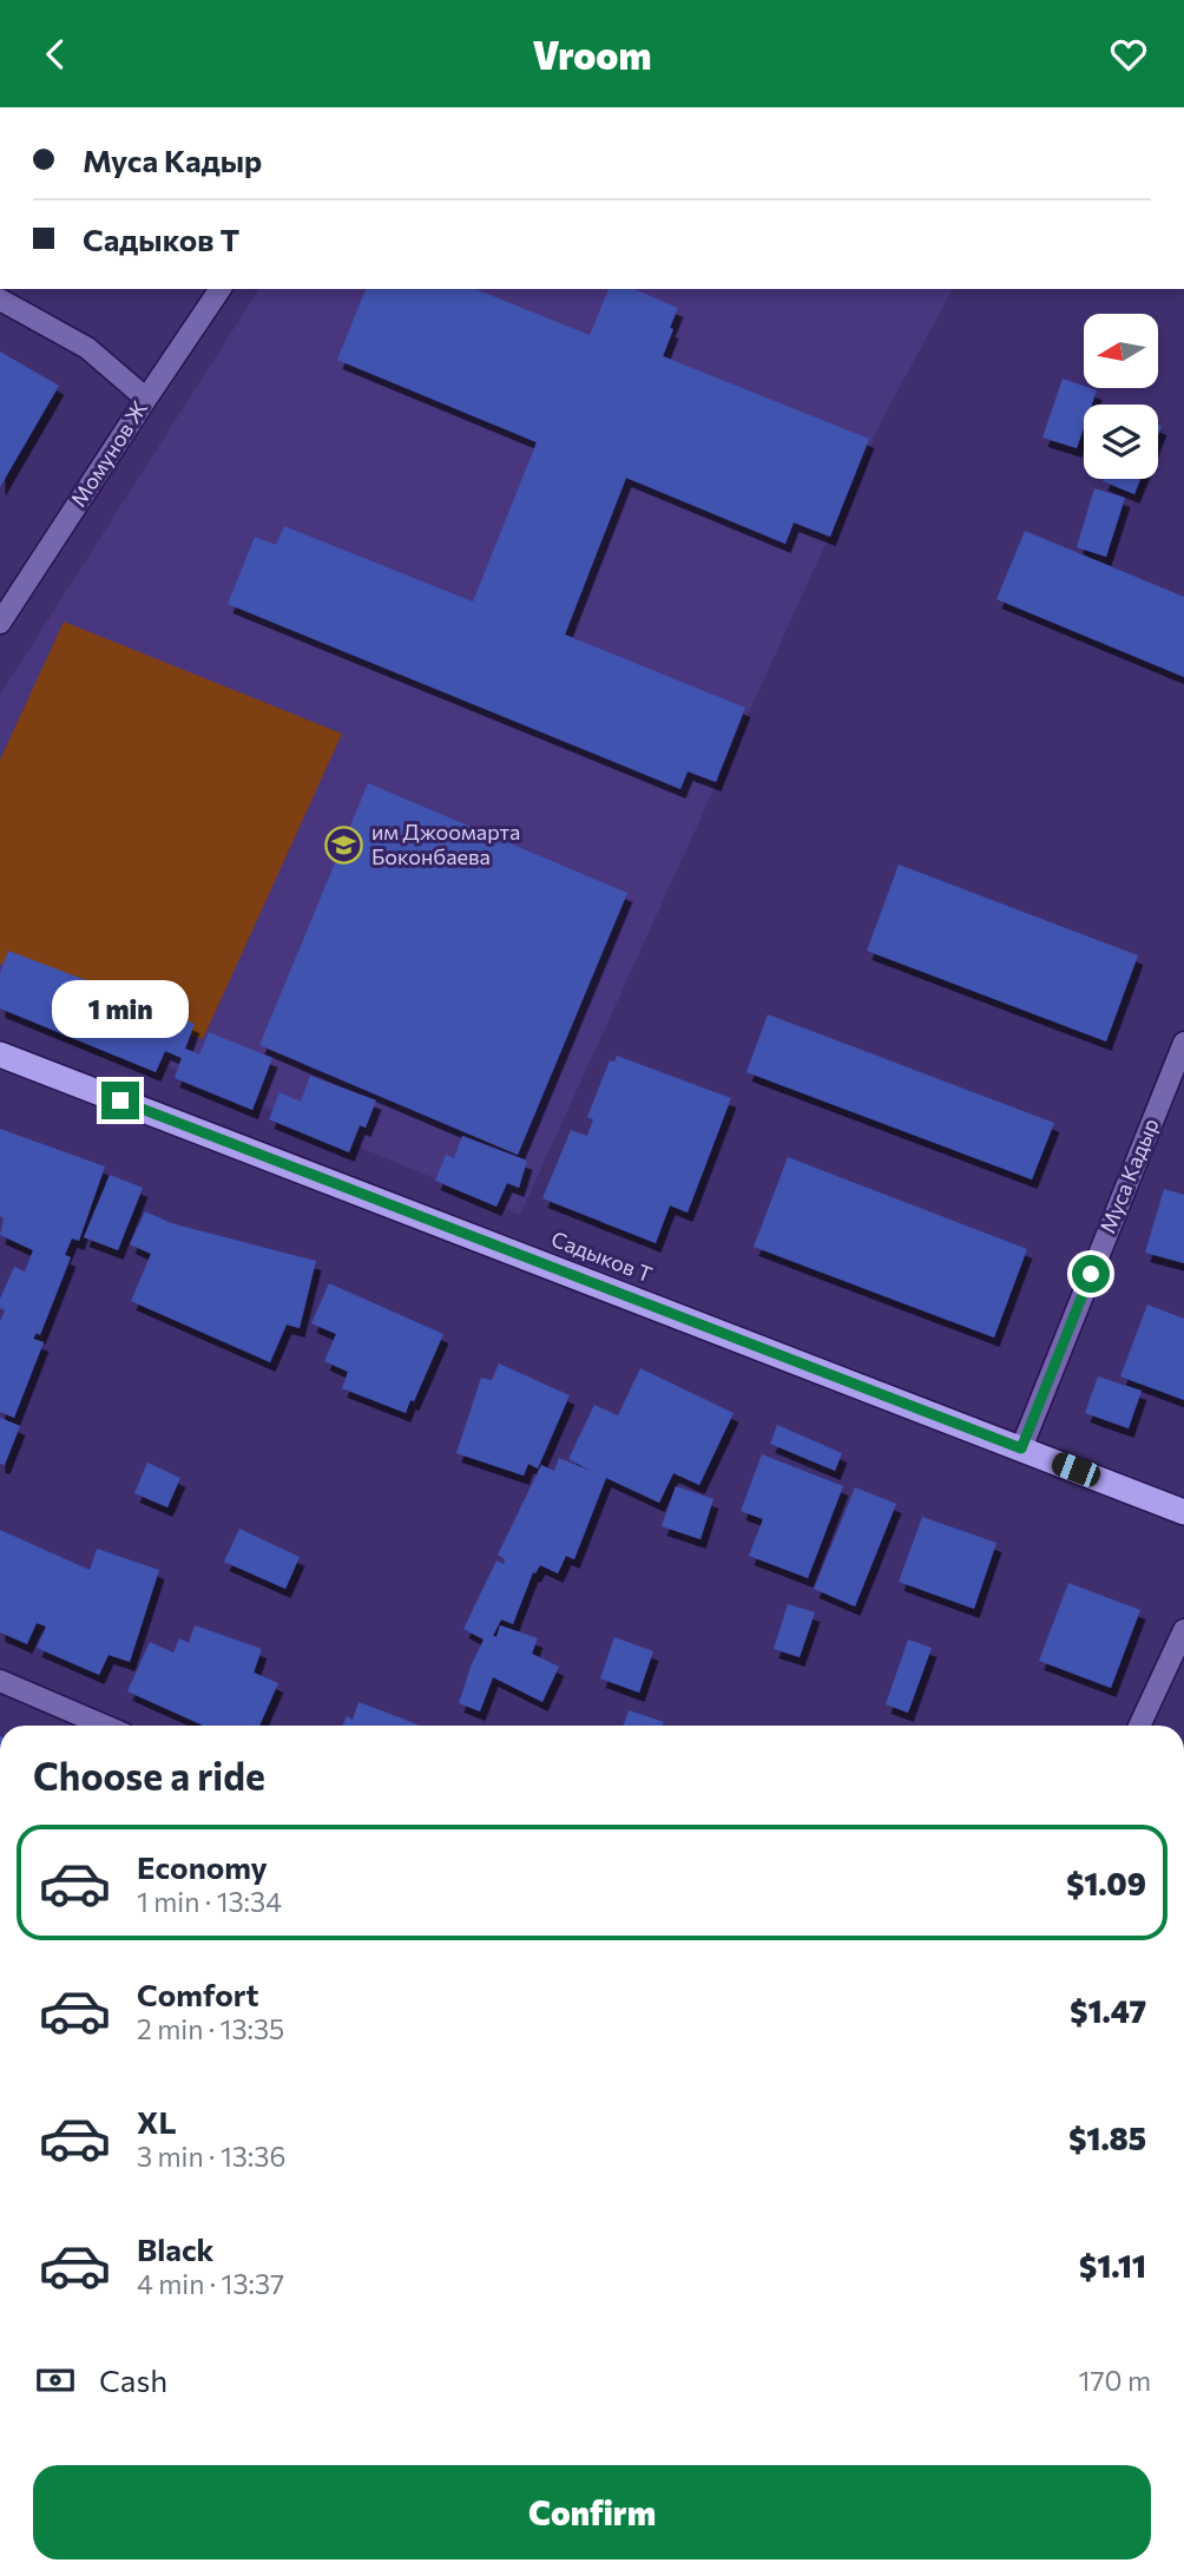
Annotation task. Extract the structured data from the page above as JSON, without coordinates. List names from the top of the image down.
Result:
{
  "streets": {
    "highway": ["Садыков Т"],
    "street": ["Момунов Ж", "Муса Кадыр"]
  },
  "crossings": [
    ["Муса Кадыр", "Садыков Т"]
  ],
  "places": {
    "school or university": ["им Джоомарта Боконбаева"]
  },
  "north": "left",
  "page": {
    "header": "Vroom",
    "banner": ["Муса Кадыр", "Садыков Т"],
    "bubble": "1 min",
    "heading": "Choose a ride",
    "list": [
      {
        "name": "Economy",
        "note": "1 min · 13:34",
        "value": "$1.09"
      },
      {
        "name": "Comfort",
        "note": "2 min · 13:35",
        "value": "$1.47"
      },
      {
        "name": "XL",
        "note": "3 min · 13:36",
        "value": "$1.85"
      },
      {
        "name": "Black",
        "note": "4 min · 13:37",
        "value": "$1.11"
      }
    ],
    "pay": ["Cash", "170 m"],
    "buttons": "Confirm"
  }
}
